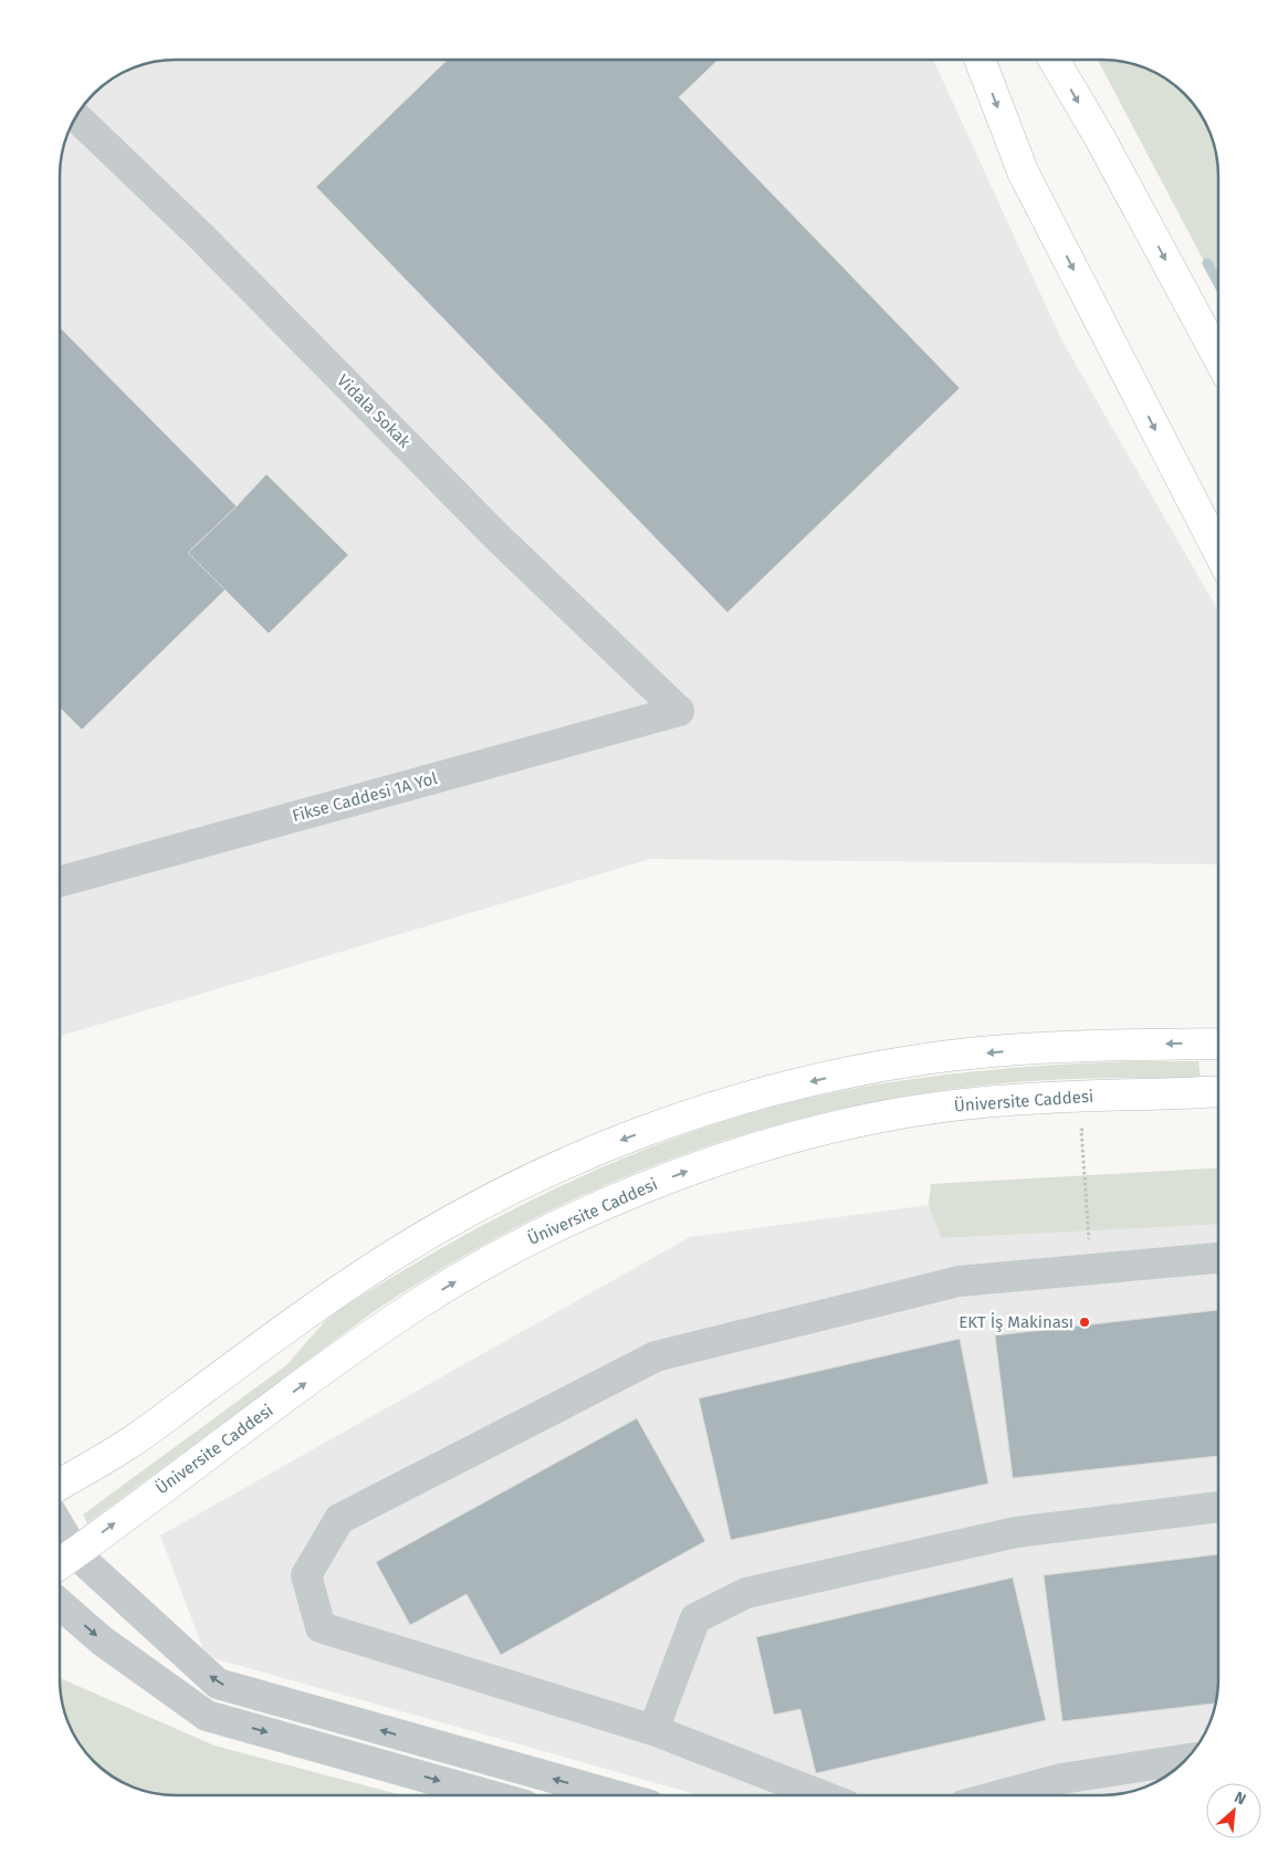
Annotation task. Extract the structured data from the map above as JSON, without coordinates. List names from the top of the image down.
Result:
{
  "streets": {
    "main road": ["Üniversite Caddesi"],
    "street": ["Vidala Sokak", "Fikse Caddesi 1A Yol"]
  },
  "crossings": [
    ["Vidala Sokak", "Fikse Caddesi 1A Yol"]
  ],
  "places": ["EKT İş Makinası"],
  "north": "top right"
}
